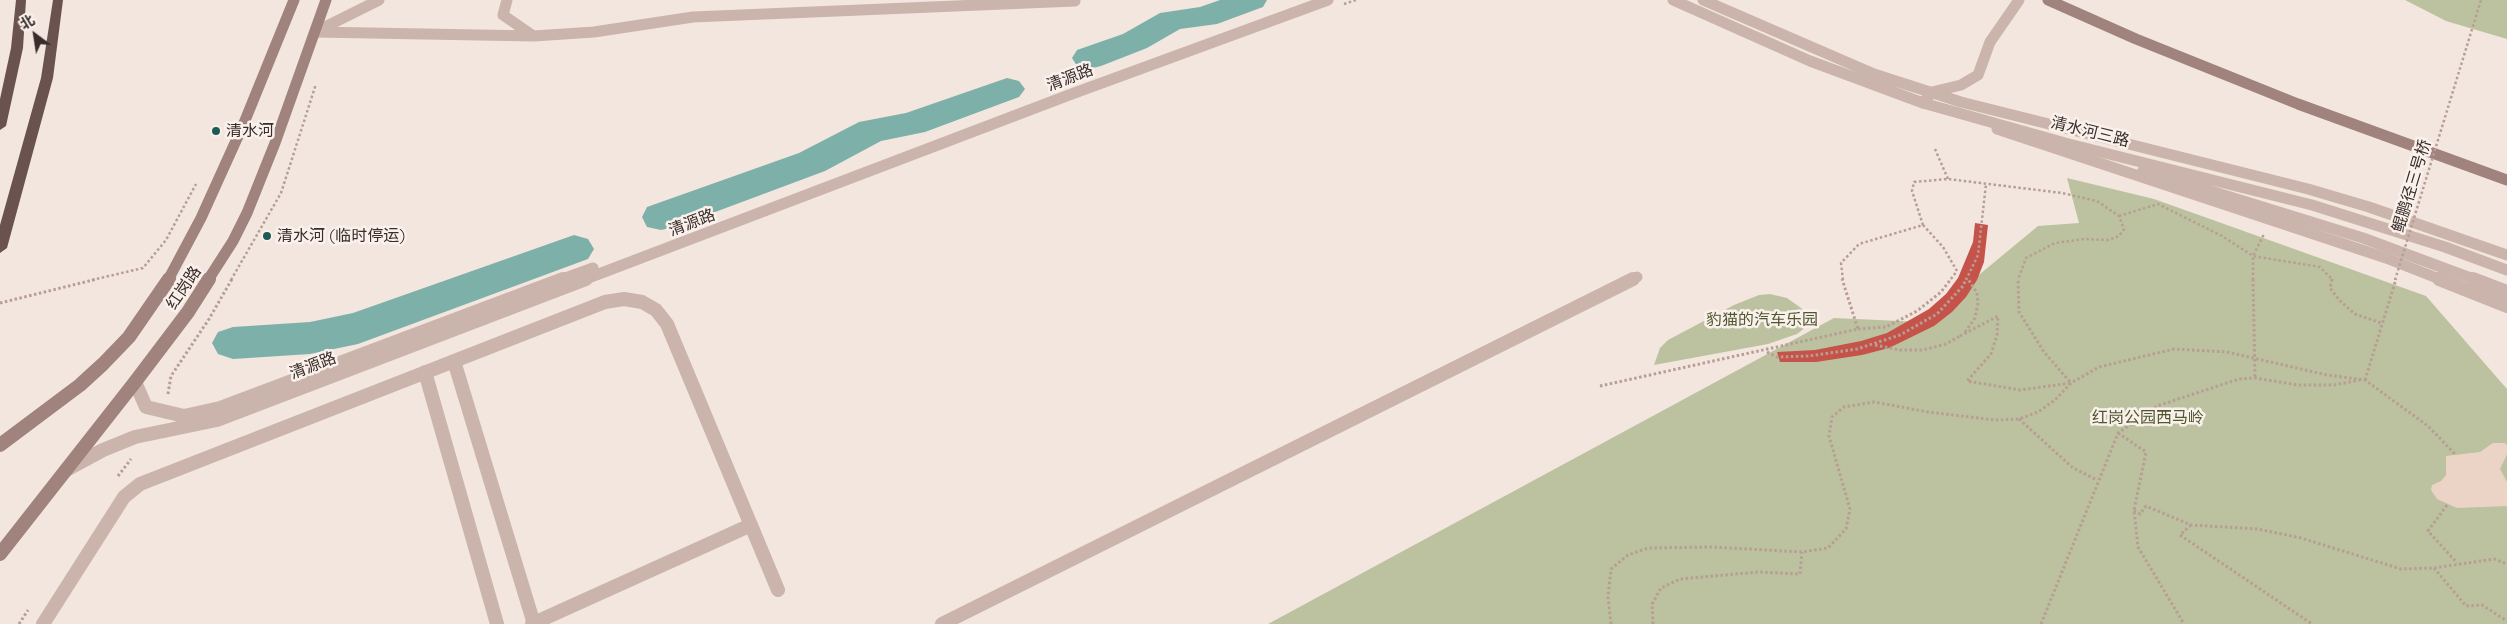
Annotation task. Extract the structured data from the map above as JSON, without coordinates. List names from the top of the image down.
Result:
{
  "streets": {
    "main road": ["红岗路"],
    "street": ["清源路", "清水河三路"],
    "path": ["鲲鹏径三号桥"]
  },
  "crossings": [
    ["清源路", "红岗路"]
  ],
  "parks": ["豹猫的汽车乐园", "红岗公园西马岭"],
  "places": ["清水河", "清水河 (临时停运)"],
  "north": "top left"
}
